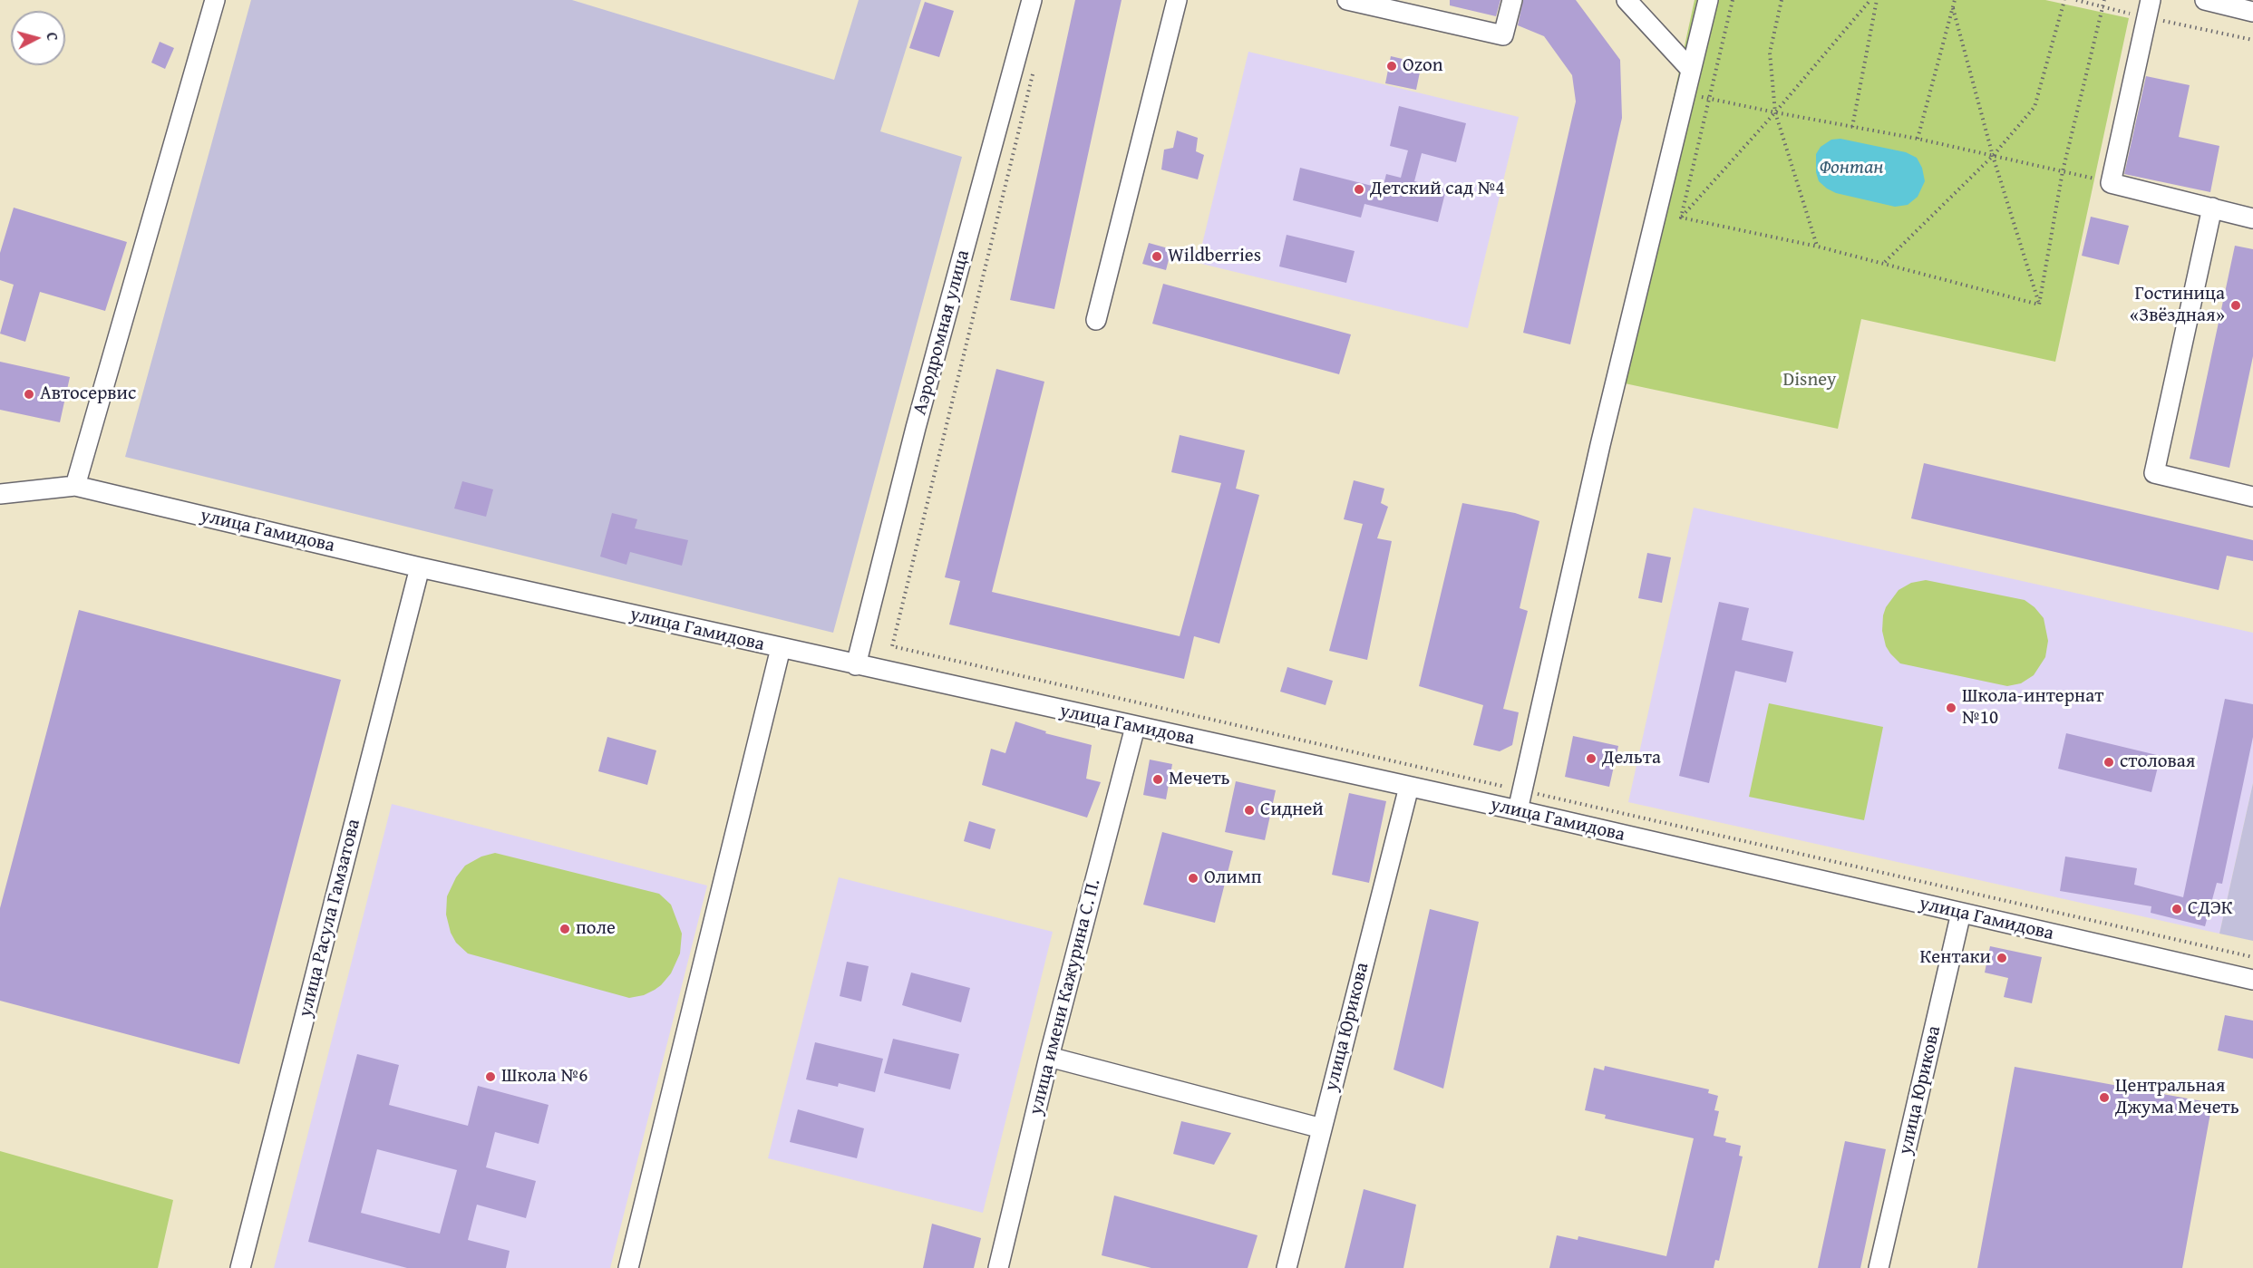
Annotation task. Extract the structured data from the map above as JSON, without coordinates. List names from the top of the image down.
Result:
{
  "streets": {
    "street": [
      "Аэродромная улица",
      "улица Гамидова",
      "улица Расула Гамзатова",
      "улица имени Кажурина С. П.",
      "улица Юрикова"
    ]
  },
  "crossings": [
    ["Аэродромная улица", "улица Гамидова"],
    ["улица Гамидова", "улица Расула Гамзатова"],
    ["улица Гамидова", "улица имени Кажурина С. П."],
    ["улица Гамидова", "улица Юрикова"]
  ],
  "water": ["Фонтан"],
  "parks": ["Disney"],
  "places": [
    "Ozon",
    "Детский сад №4",
    "Wildberries",
    "Гостиница «Звёздная»",
    "Автосервис",
    "Школа-интернат №10",
    "Дельта",
    "столовая",
    "Мечеть",
    "Сидней",
    "Олимп",
    "СДЭК",
    "поле",
    "Кентаки",
    "Школа №6",
    "Центральная Джума Мечеть"
  ],
  "north": "right"
}
